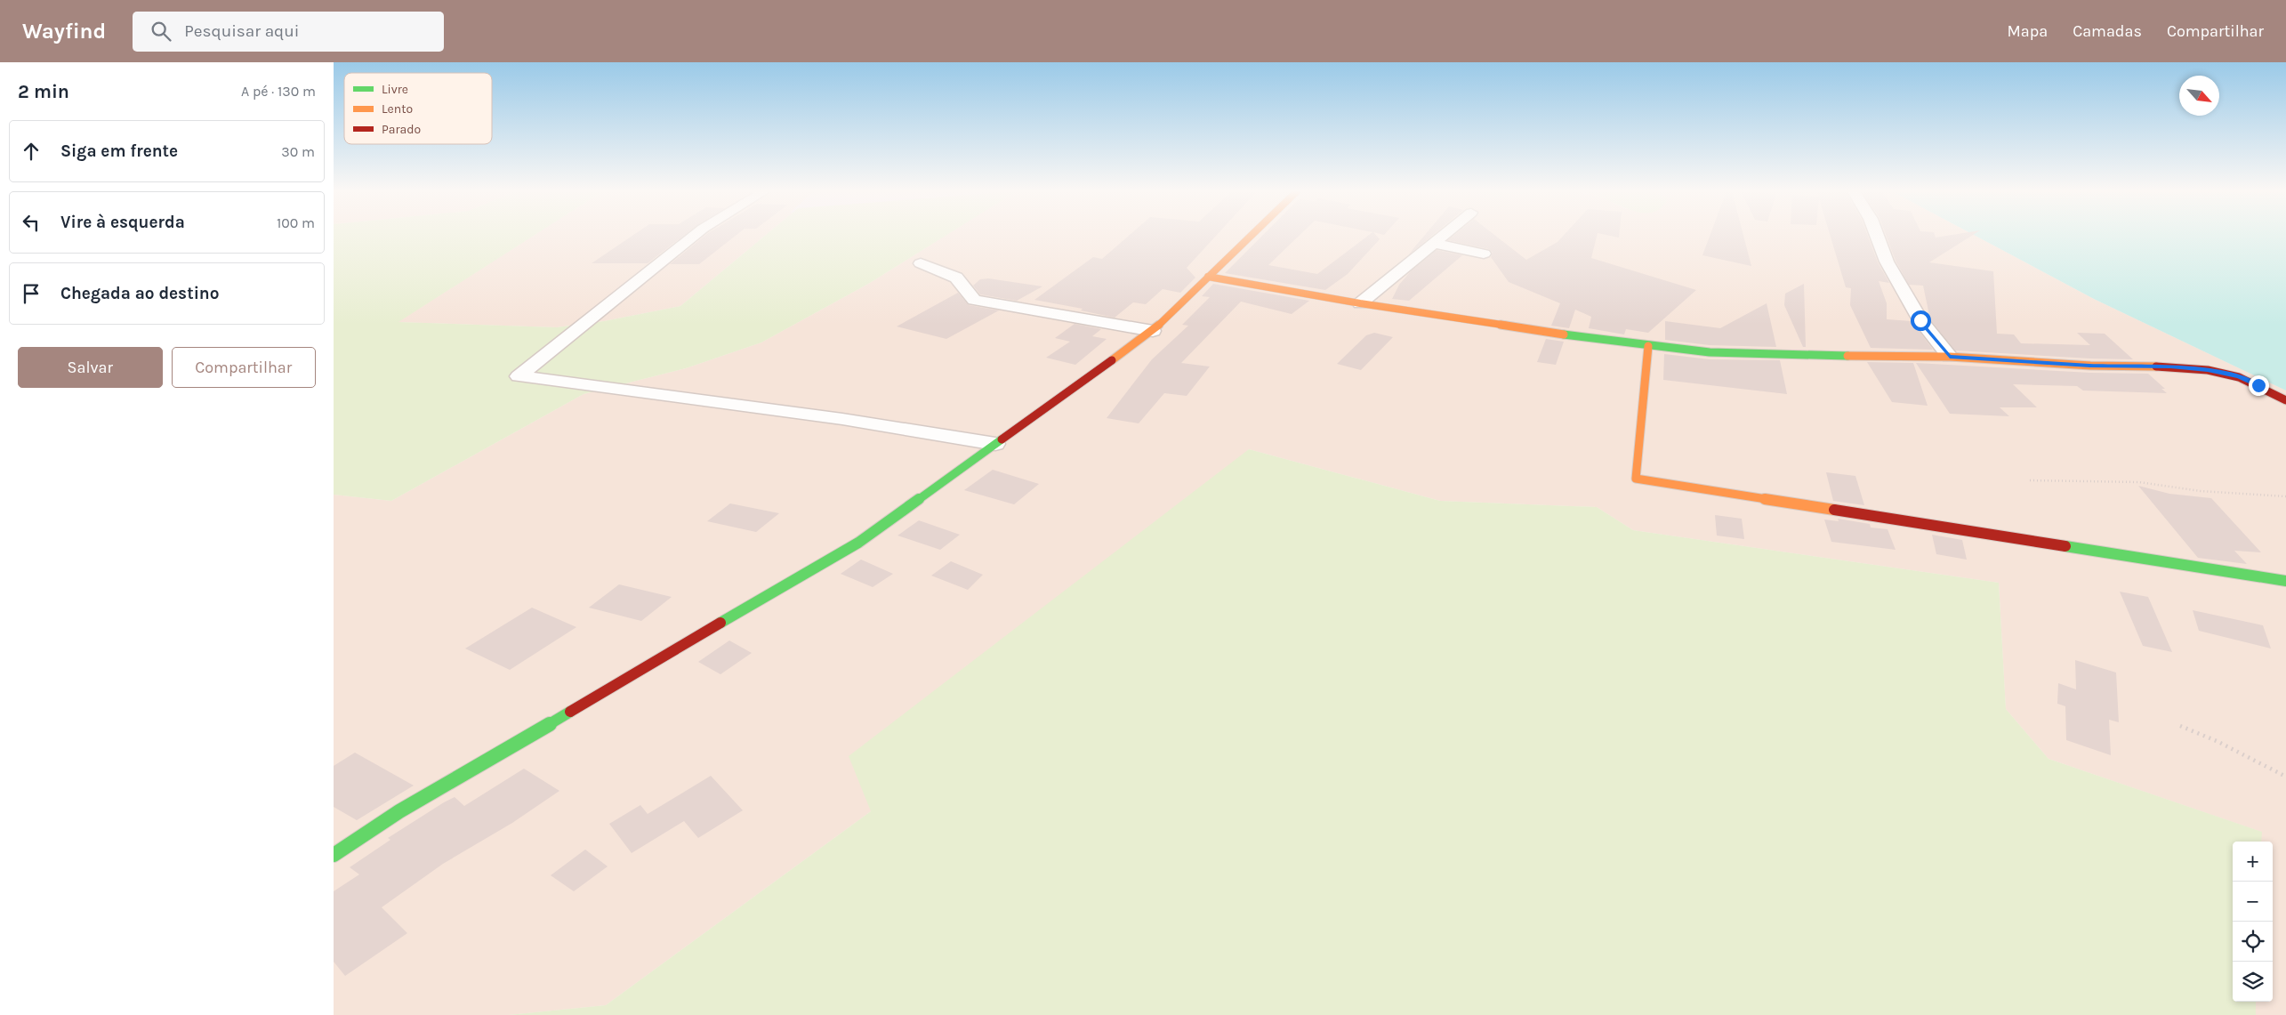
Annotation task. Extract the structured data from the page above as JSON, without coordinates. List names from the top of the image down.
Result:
{
  "legend": ["Livre", "Lento", "Parado"],
  "north": "bottom right",
  "page": {
    "header": "Wayfind",
    "search": "Pesquisar aqui",
    "nav": ["Mapa", "Camadas", "Compartilhar"],
    "heading": ["2 min", "A pé · 130 m"],
    "list": [
      ["Siga em frente", "30 m"],
      ["Vire à esquerda", "100 m"],
      "Chegada ao destino"
    ],
    "buttons": ["Salvar", "Compartilhar"],
    "map_buttons": ["+", "−"]
  }
}
